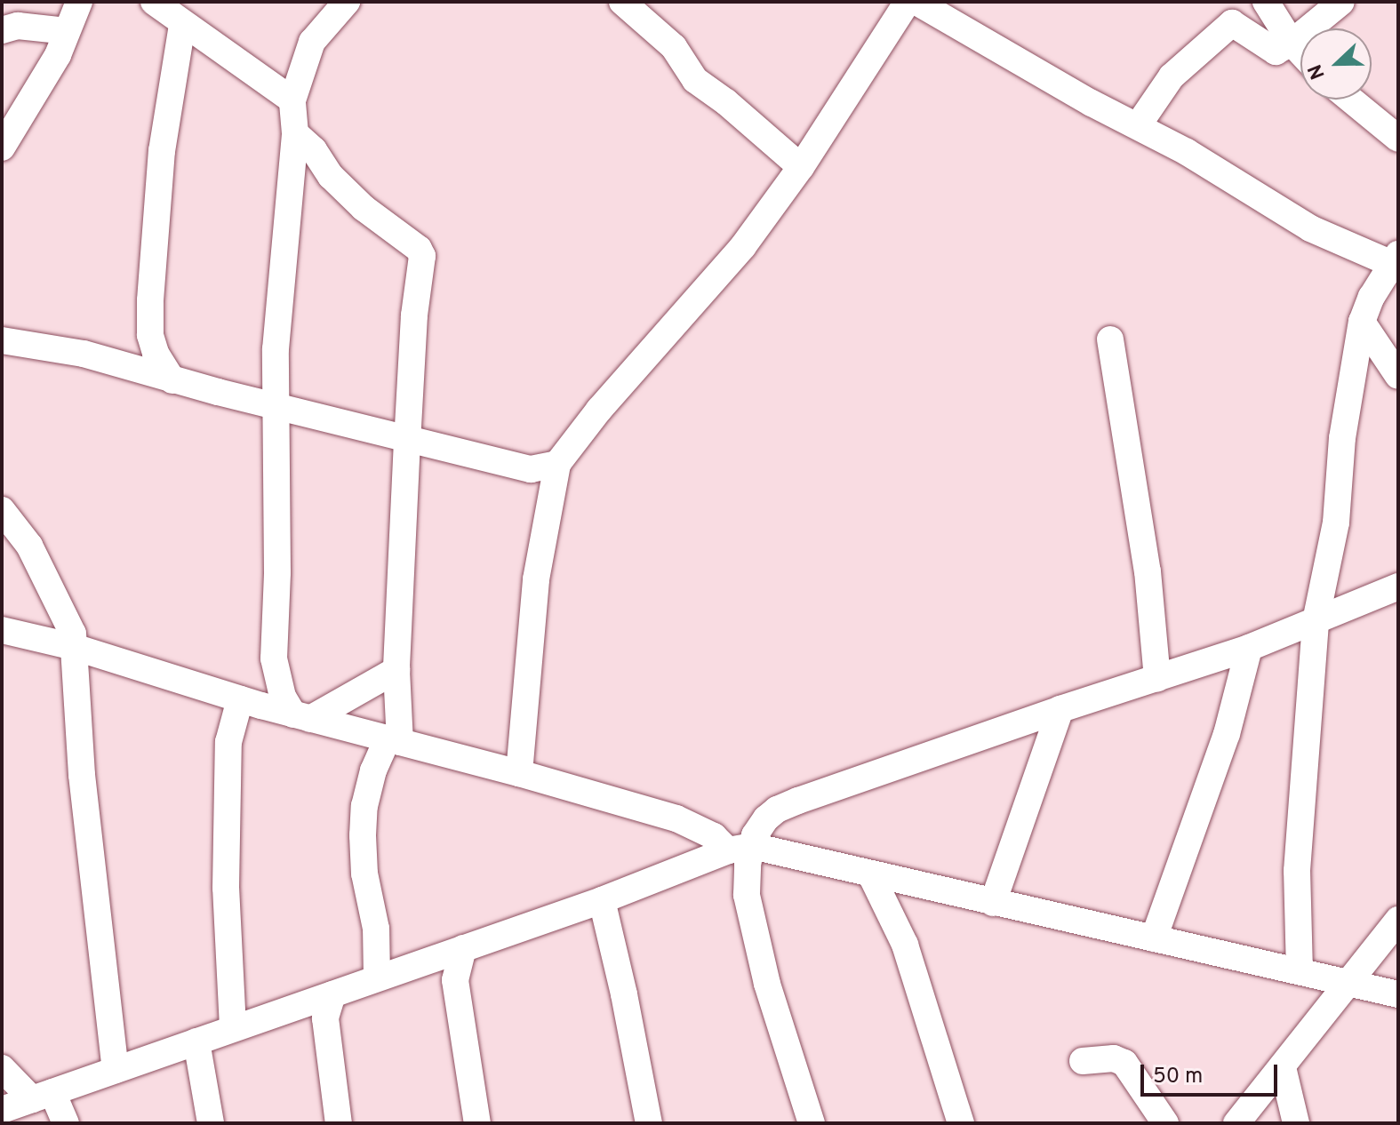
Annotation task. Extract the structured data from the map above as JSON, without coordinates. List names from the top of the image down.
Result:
{
  "scale_bar": "50 m",
  "north": "left"
}
